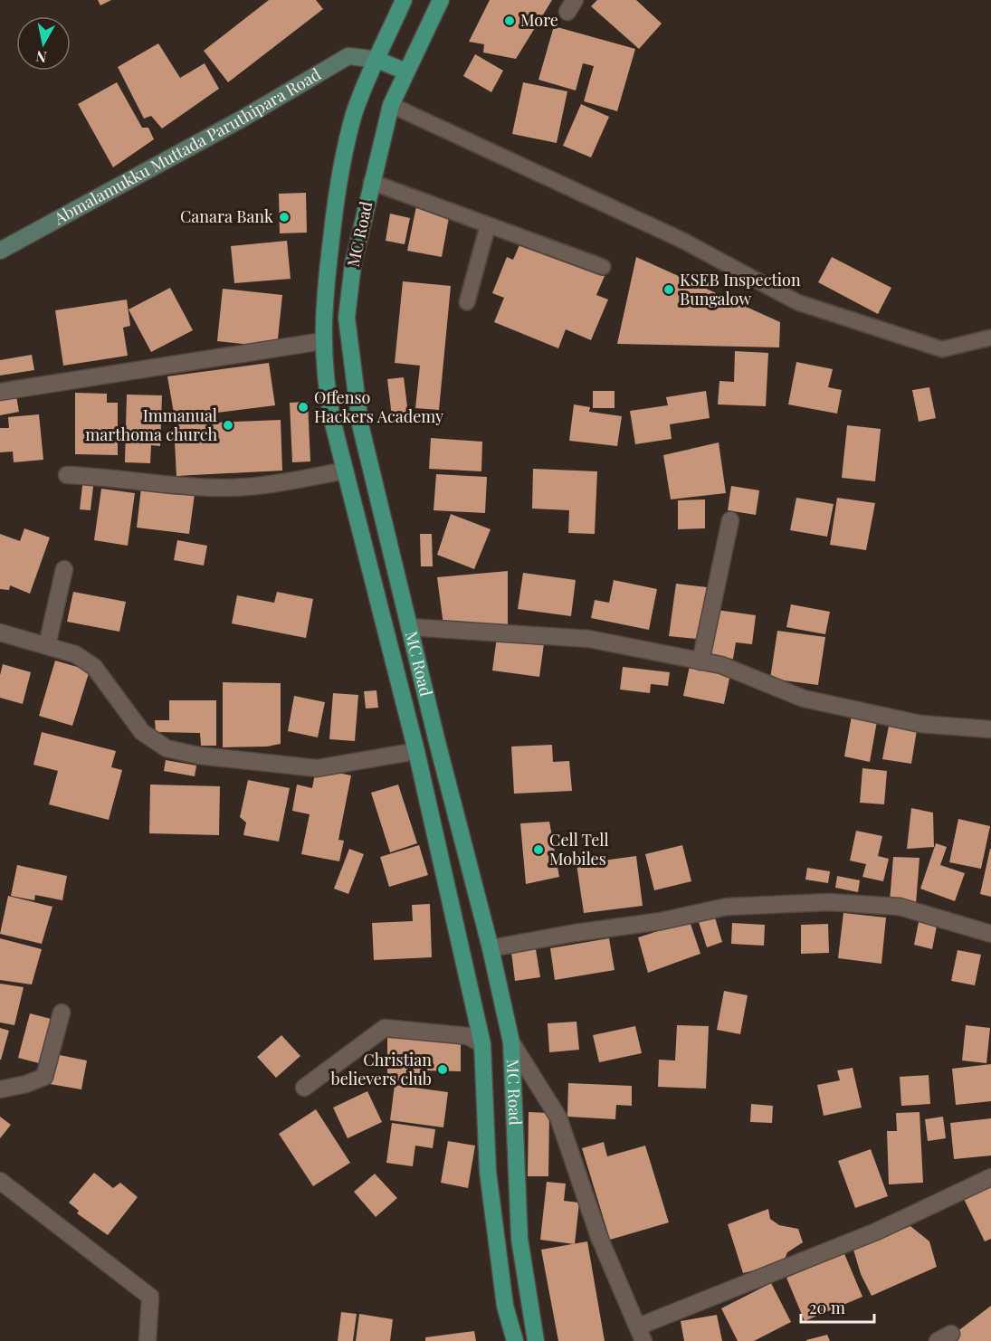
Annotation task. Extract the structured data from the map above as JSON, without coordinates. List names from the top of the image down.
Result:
{
  "streets": {
    "main road": ["Abmalamukku Muttada Paruthipara Road", "MC Road"]
  },
  "crossings": [
    ["Abmalamukku Muttada Paruthipara Road", "MC Road"]
  ],
  "places": [
    "More",
    "Canara Bank",
    "KSEB Inspection Bungalow",
    "Offenso Hackers Academy",
    "Immanual marthoma church",
    "Cell Tell Mobiles",
    "Christian believers club"
  ],
  "scale_bar": "20 m",
  "north": "bottom"
}
